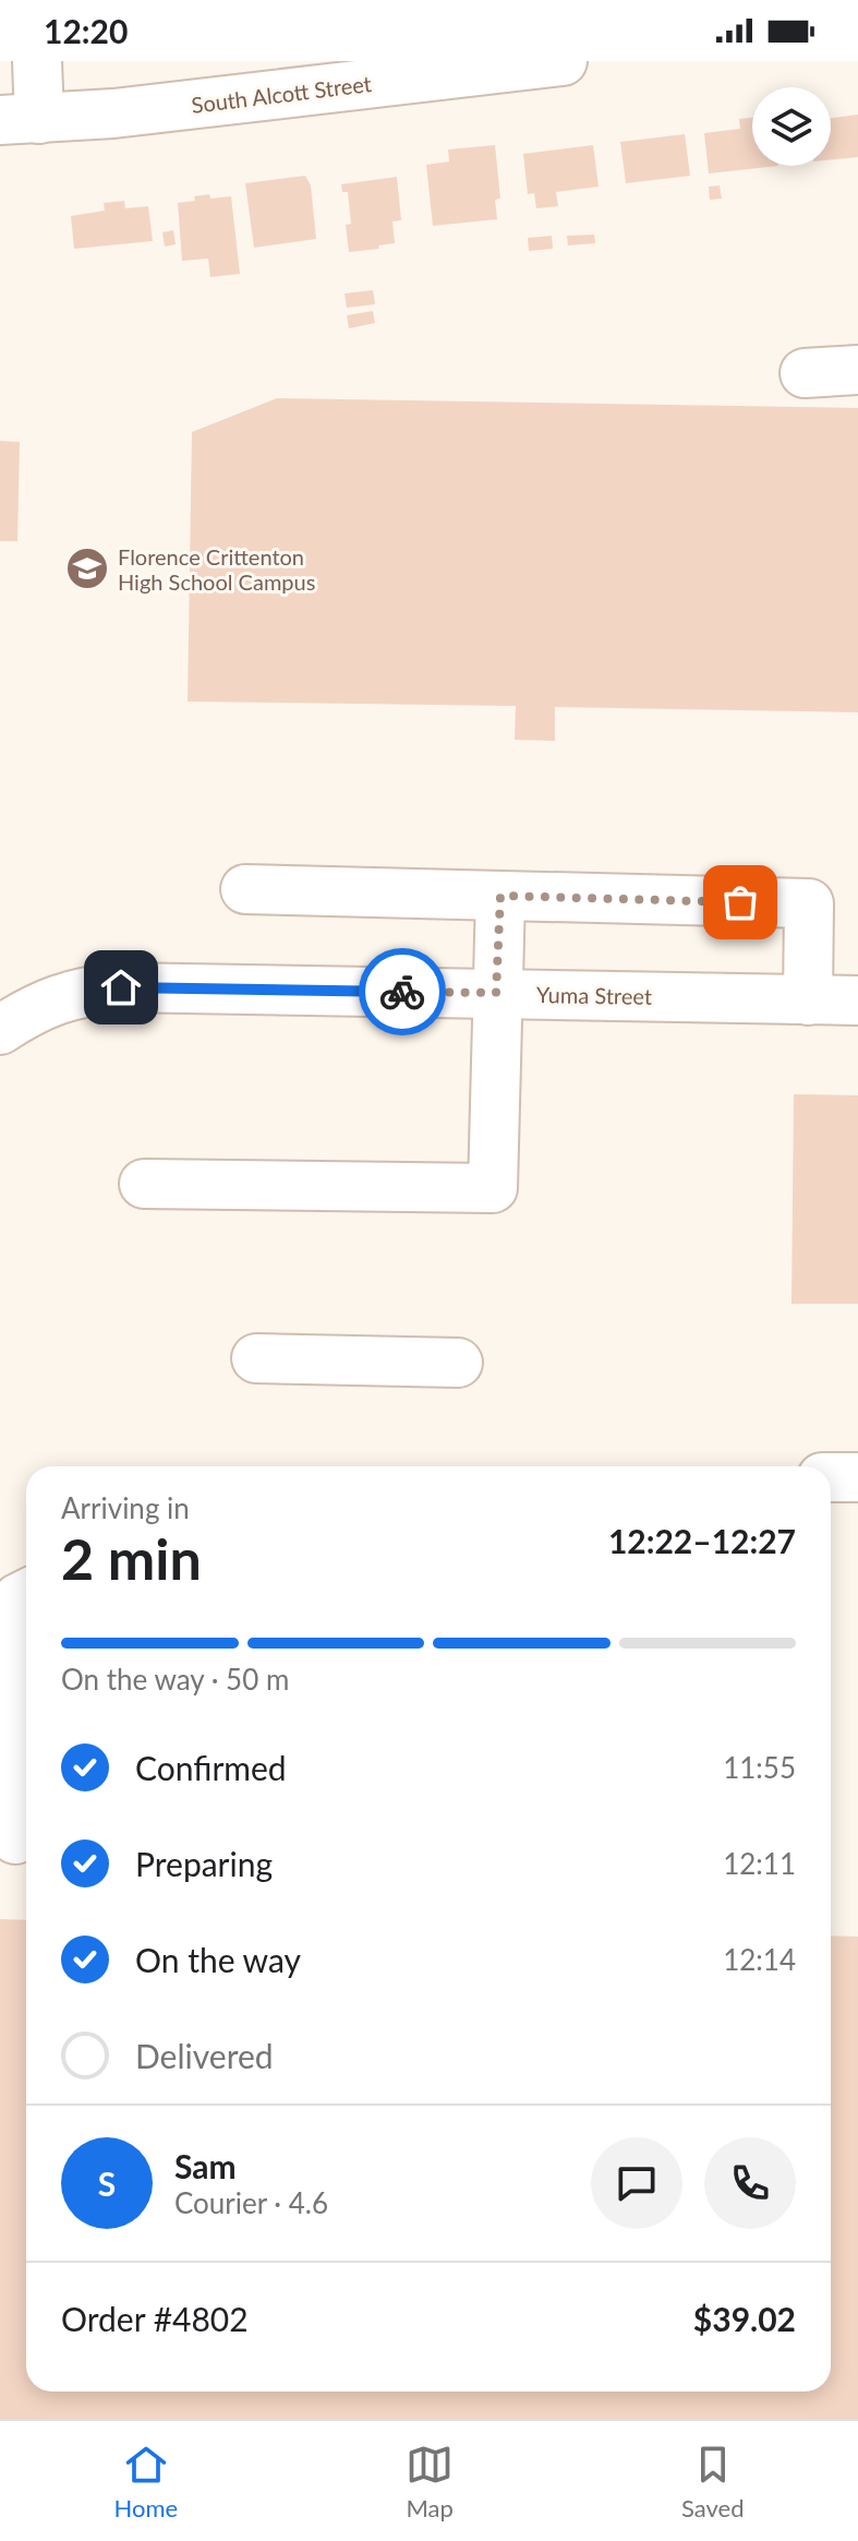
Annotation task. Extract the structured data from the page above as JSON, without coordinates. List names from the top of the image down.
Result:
{
  "streets": {
    "street": ["South Alcott Street", "Yuma Street"]
  },
  "places": {
    "school or university": ["Florence Crittenton High School Campus"]
  },
  "page": {
    "status": "12:20",
    "heading": ["2 min", "Arriving in", "12:22–12:27"],
    "panel": [
      "Sam",
      "Courier · 4.6",
      "Order #4802",
      "$39.02"
    ],
    "bar": "On the way · 50 m",
    "list": [
      ["Confirmed", "11:55"],
      ["Preparing", "12:11"],
      ["On the way", "12:14"],
      "Delivered"
    ],
    "round": "S",
    "tabs": ["Home", "Map", "Saved"]
  }
}
